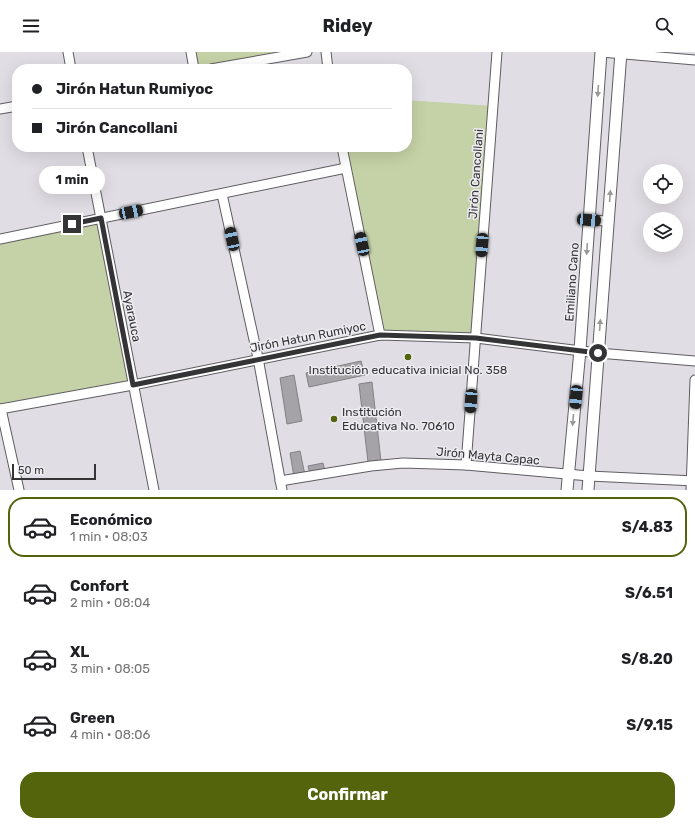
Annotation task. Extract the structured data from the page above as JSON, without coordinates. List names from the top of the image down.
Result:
{
  "streets": {
    "street": [
      "Jirón Cancollani",
      "Emiliano Cano",
      "Ayarauca",
      "Jirón Hatun Rumiyoc",
      "Jirón Mayta Capac"
    ]
  },
  "crossings": [
    ["Jirón Cancollani", "Jirón Hatun Rumiyoc"],
    ["Jirón Cancollani", "Jirón Mayta Capac"],
    ["Emiliano Cano", "Jirón Hatun Rumiyoc"],
    ["Emiliano Cano", "Jirón Mayta Capac"],
    ["Ayarauca", "Jirón Hatun Rumiyoc"]
  ],
  "places": ["Institución educativa inicial No. 358", "Institución Educativa No. 70610"],
  "scale_bar": "50 m",
  "page": {
    "header": "Ridey",
    "banner": ["Jirón Hatun Rumiyoc", "Jirón Cancollani"],
    "bubble": "1 min",
    "scale": "50 m",
    "list": [
      {
        "name": "Económico",
        "note": "1 min · 08:03",
        "value": "S/4.83"
      },
      {
        "name": "Confort",
        "note": "2 min · 08:04",
        "value": "S/6.51"
      },
      {
        "name": "XL",
        "note": "3 min · 08:05",
        "value": "S/8.20"
      },
      {
        "name": "Green",
        "note": "4 min · 08:06",
        "value": "S/9.15"
      }
    ],
    "buttons": "Confirmar"
  }
}
